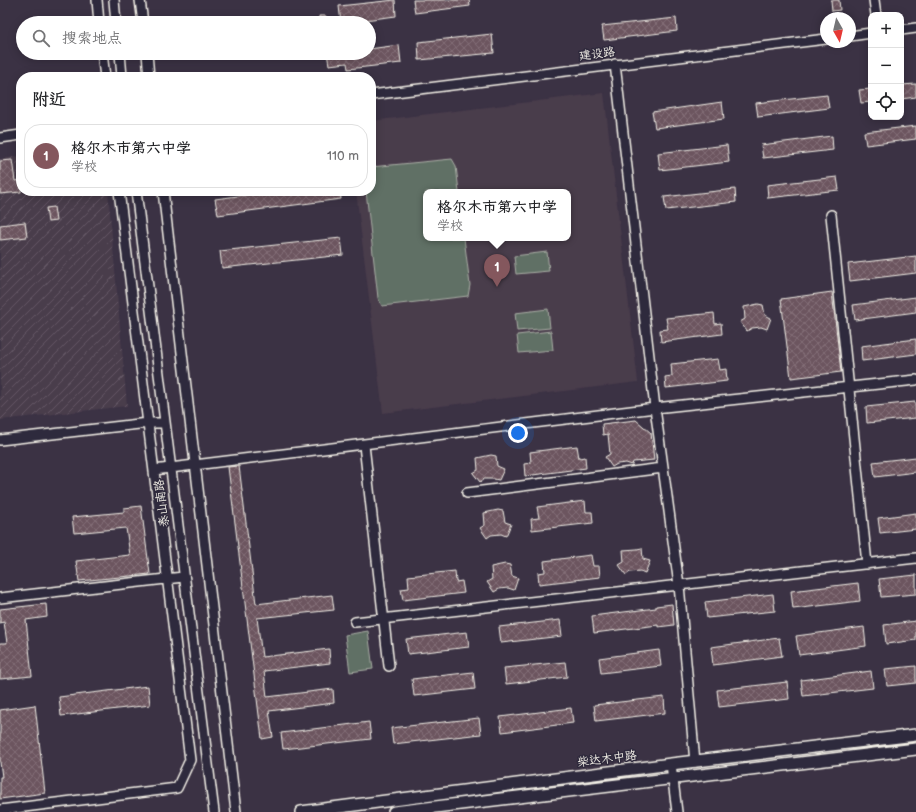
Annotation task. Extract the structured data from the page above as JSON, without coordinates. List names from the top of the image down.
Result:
{
  "streets": {
    "main road": ["柴达木中路"],
    "street": ["建设路", "泰山南路"]
  },
  "north": "bottom",
  "page": {
    "map_buttons": ["+", "−"],
    "search": "搜索地点",
    "heading": "附近",
    "list": [
      {
        "mark": "1",
        "name": "格尔木市第六中学",
        "note": "学校",
        "value": "110 m"
      }
    ],
    "popup": ["格尔木市第六中学", "学校"],
    "pins": "1"
  }
}
